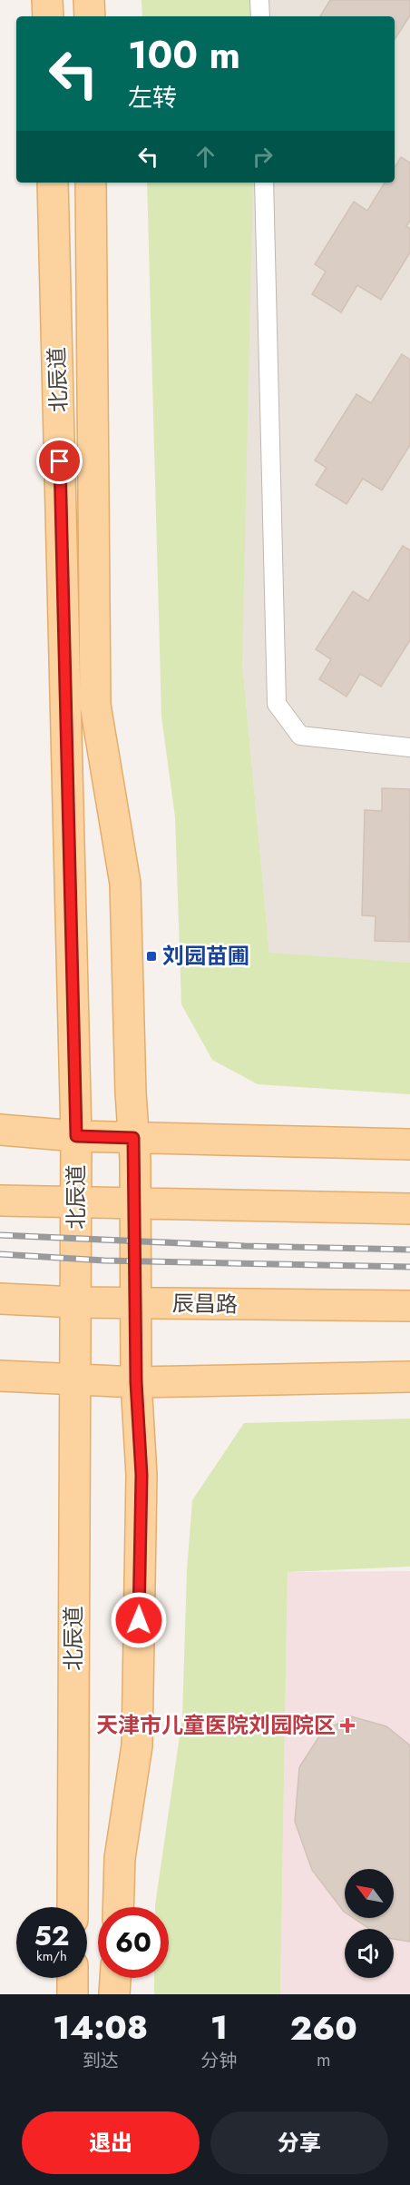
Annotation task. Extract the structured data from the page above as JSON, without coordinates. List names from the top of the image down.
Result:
{
  "streets": {
    "main road": ["北辰道", "辰昌路"]
  },
  "crossings": [
    ["北辰道", "辰昌路"]
  ],
  "places": {
    "transit": ["刘园苗圃"],
    "health": ["天津市儿童医院刘园院区"]
  },
  "north": "top left",
  "page": {
    "turn": ["100 m", "左转"],
    "speed": "52 km/h",
    "limit": "60",
    "eta": [
      "14:08",
      "到达",
      "1",
      "分钟",
      "260",
      "m"
    ],
    "buttons": ["退出", "分享"]
  }
}
